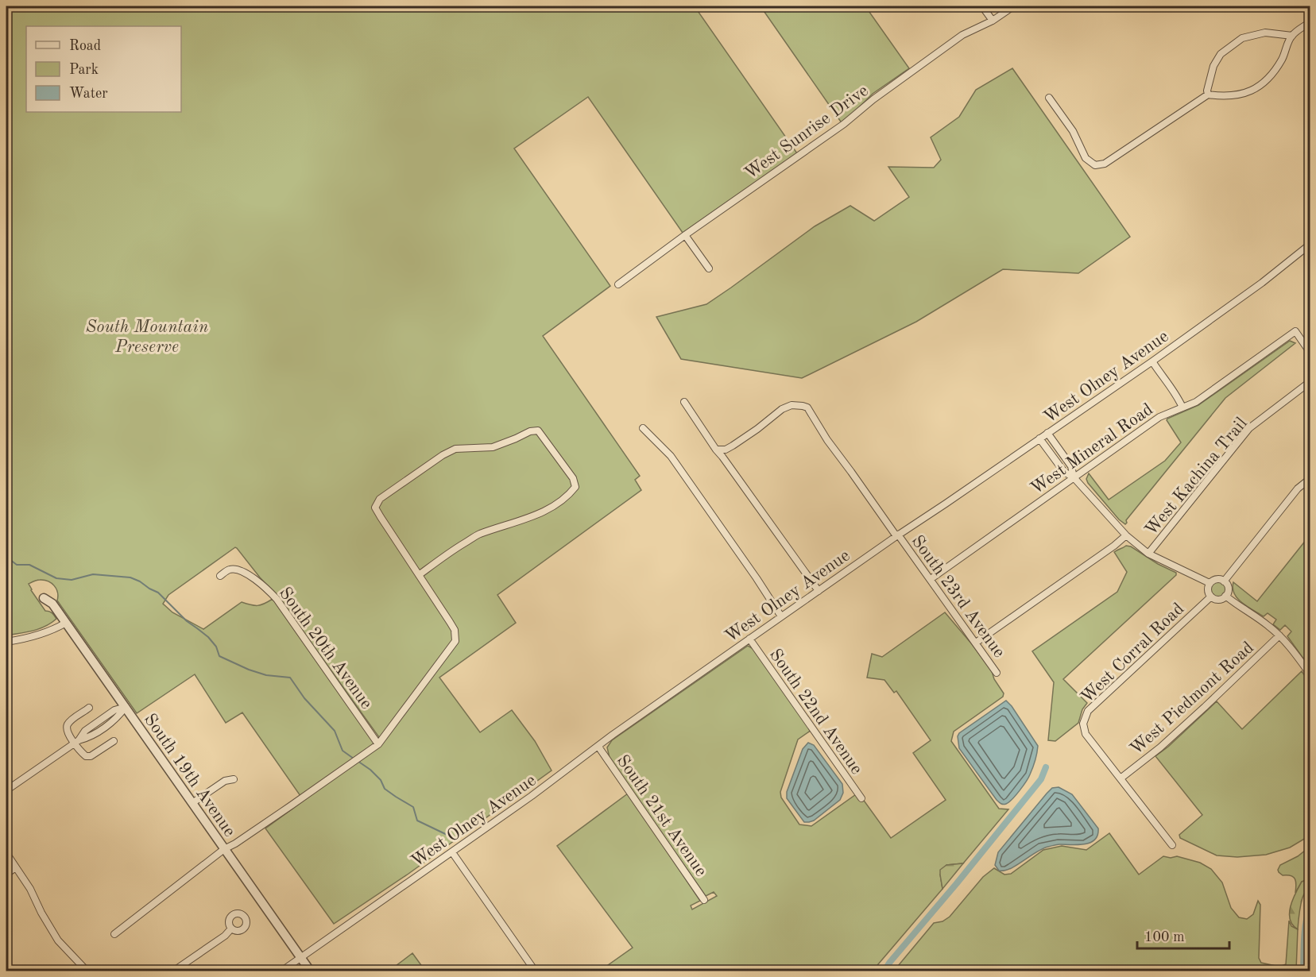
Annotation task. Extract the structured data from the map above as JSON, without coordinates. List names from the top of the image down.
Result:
{
  "streets": {
    "street": [
      "West Sunrise Drive",
      "West Olney Avenue",
      "West Mineral Road",
      "West Kachina Trail",
      "South 23rd Avenue",
      "South 20th Avenue",
      "West Corral Road",
      "West Piedmont Road",
      "South 22nd Avenue",
      "South 19th Avenue",
      "South 21st Avenue"
    ]
  },
  "crossings": [
    ["West Olney Avenue", "South 23rd Avenue"],
    ["West Olney Avenue", "South 22nd Avenue"],
    ["West Olney Avenue", "South 19th Avenue"],
    ["West Olney Avenue", "South 21st Avenue"],
    ["West Mineral Road", "South 23rd Avenue"],
    ["West Kachina Trail", "South 23rd Avenue"],
    ["West Corral Road", "West Piedmont Road"]
  ],
  "parks": ["South Mountain Preserve"],
  "legend": ["Road", "Park", "Water"],
  "scale_bar": "100 m"
}
